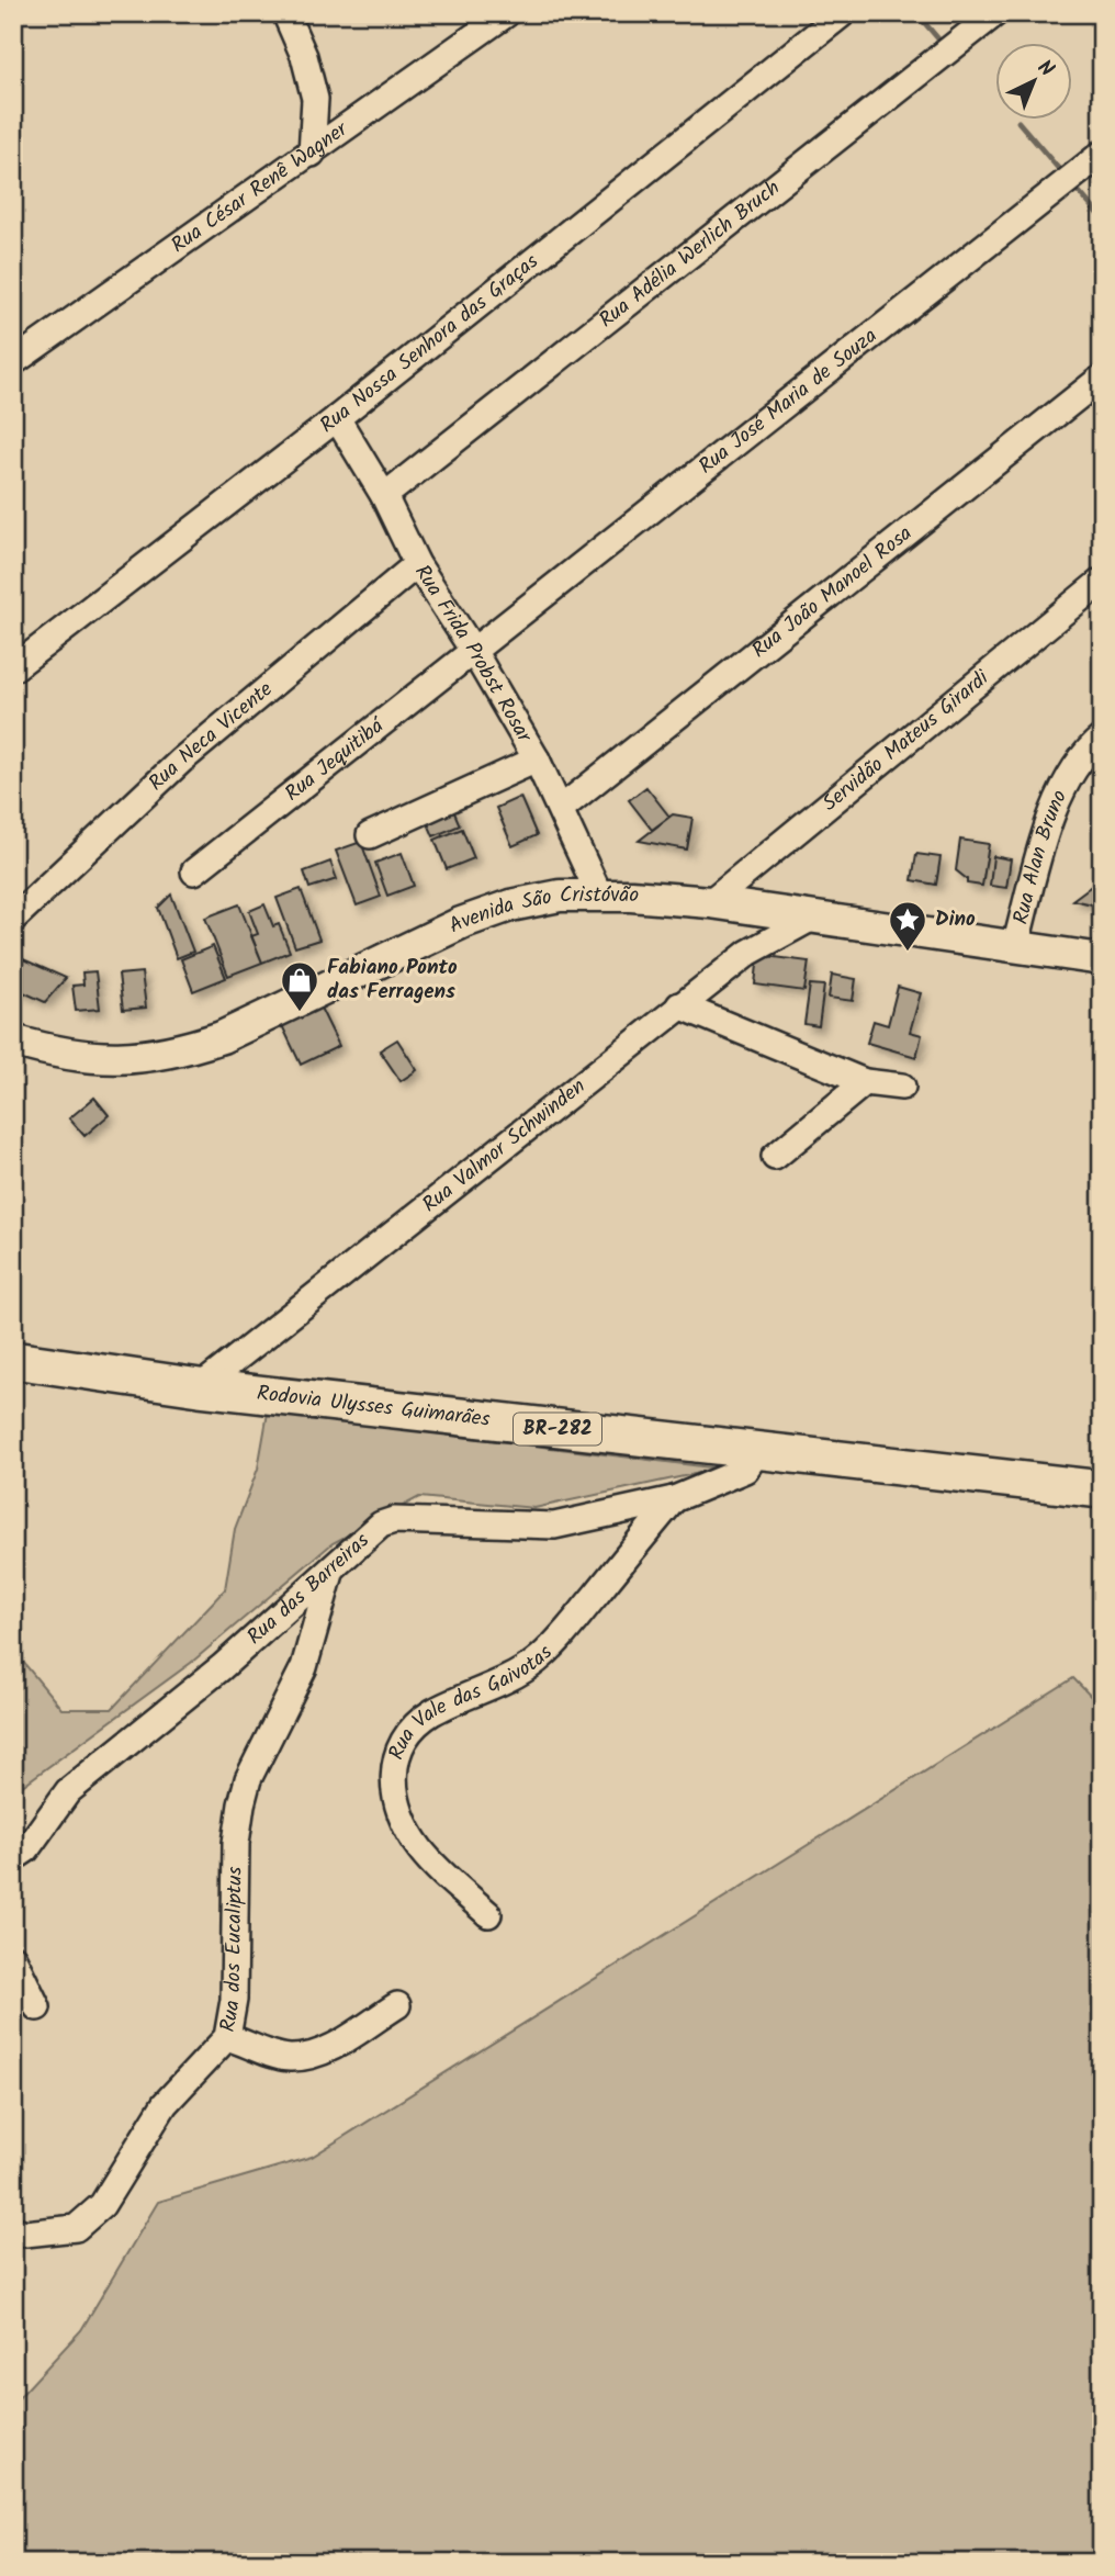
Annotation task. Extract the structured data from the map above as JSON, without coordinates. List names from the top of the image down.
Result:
{
  "streets": {
    "highway": ["Rodovia Ulysses Guimarães", "BR-282"],
    "main road": ["Avenida São Cristóvão"],
    "street": [
      "Rua César Renê Wagner",
      "Rua Adélia Werlich Bruch",
      "Rua Nossa Senhora das Graças",
      "Rua José Maria de Souza",
      "Rua João Manoel Rosa",
      "Rua Frida Probst Rosar",
      "Rua Neca Vicente",
      "Servidão Mateus Girardi",
      "Rua Jequitibá",
      "Rua Alan Bruno",
      "Rua Valmor Schwinden",
      "Rua das Barreiras",
      "Rua Vale das Gaivotas",
      "Rua dos Eucaliptus"
    ]
  },
  "crossings": [
    ["Rua Adélia Werlich Bruch", "Rua Frida Probst Rosar"],
    ["Rua Nossa Senhora das Graças", "Rua Frida Probst Rosar"],
    ["Rua José Maria de Souza", "Rua Frida Probst Rosar"],
    ["Rua José Maria de Souza", "Rua Jequitibá"],
    ["Rua João Manoel Rosa", "Rua Frida Probst Rosar"],
    ["Rua Frida Probst Rosar", "Rua Neca Vicente"],
    ["Rua Frida Probst Rosar", "Rua Jequitibá"],
    ["Rua Frida Probst Rosar", "Avenida São Cristóvão"],
    ["Servidão Mateus Girardi", "Avenida São Cristóvão"],
    ["Rua Alan Bruno", "Avenida São Cristóvão"],
    ["Avenida São Cristóvão", "Rua Valmor Schwinden"],
    ["Rua Valmor Schwinden", "Rodovia Ulysses Guimarães"],
    ["Rodovia Ulysses Guimarães", "Rua das Barreiras"],
    ["Rua das Barreiras", "Rua Vale das Gaivotas"],
    ["Rua das Barreiras", "Rua dos Eucaliptus"]
  ],
  "places": {
    "place": ["Dino"],
    "shop": ["Fabiano Ponto das Ferragens"]
  },
  "north": "top right"
}
